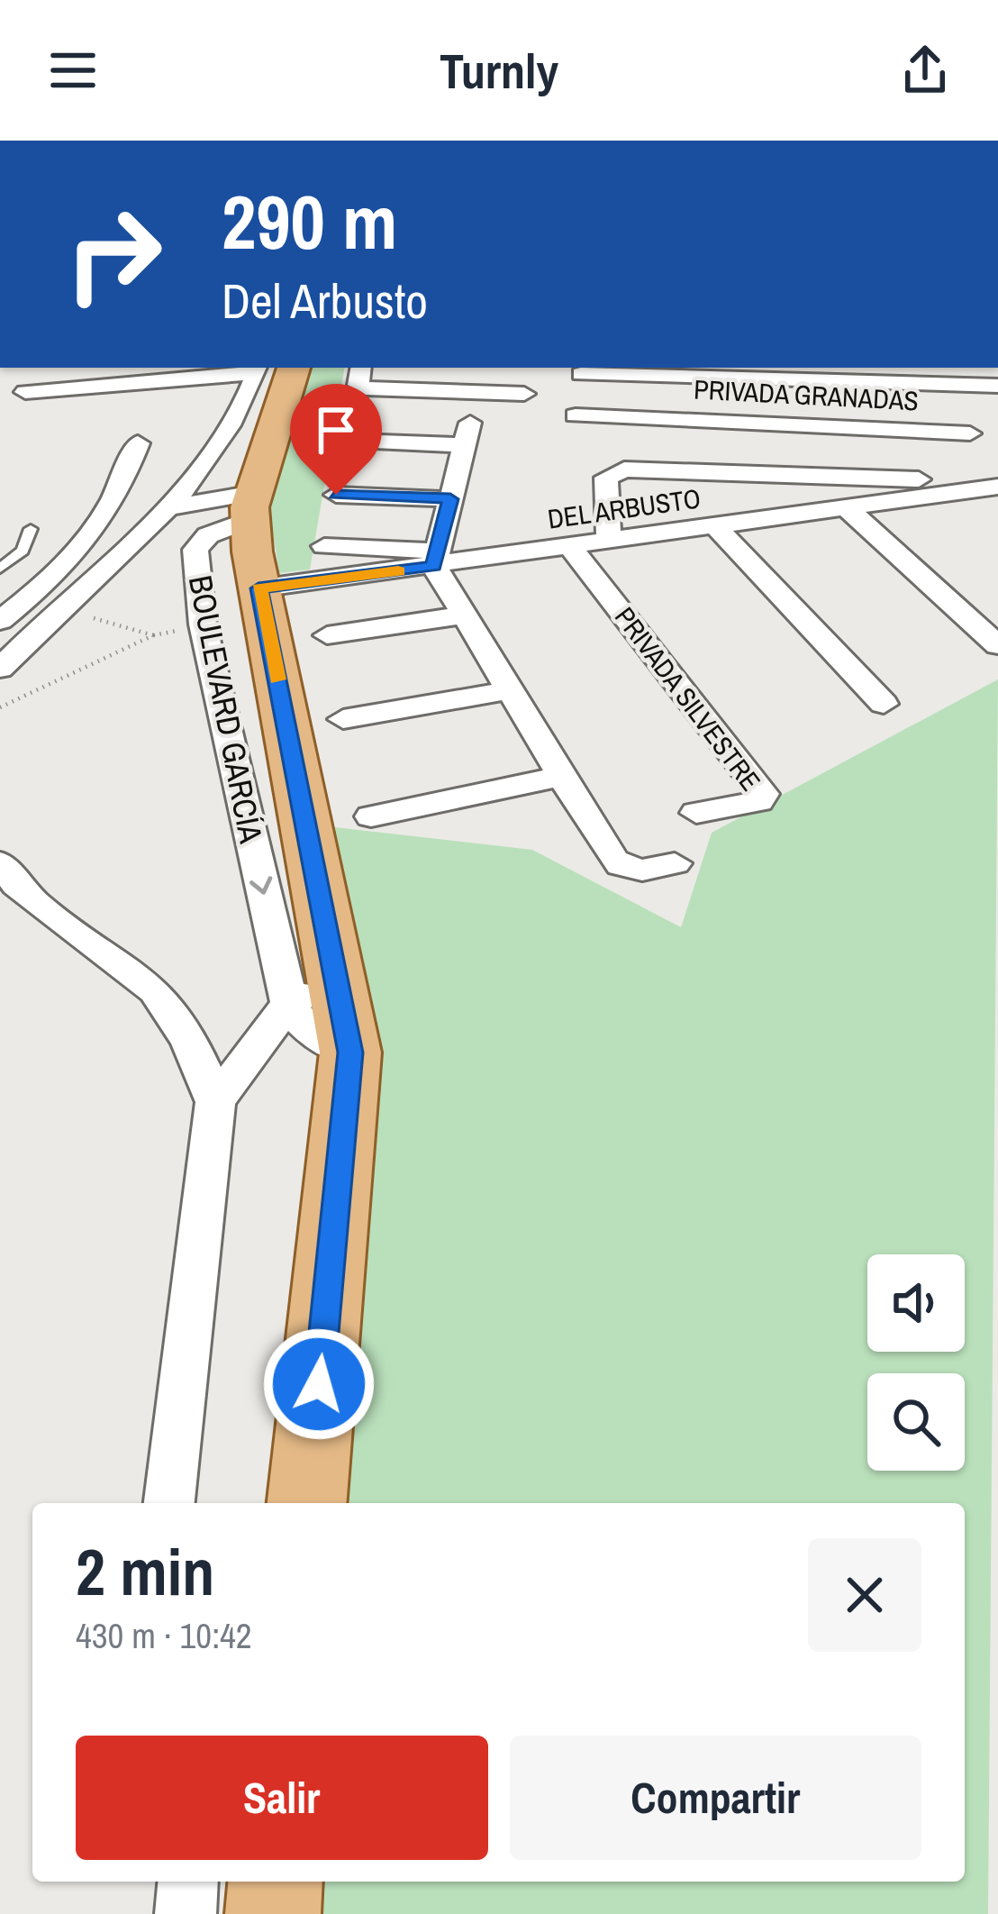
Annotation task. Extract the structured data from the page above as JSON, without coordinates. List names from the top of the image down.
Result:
{
  "streets": {
    "main road": ["BOULEVARD GARCÍA"],
    "street": ["PRIVADA GRANADAS", "DEL ARBUSTO", "PRIVADA SILVESTRE"]
  },
  "crossings": [
    ["PRIVADA GRANADAS", "DEL ARBUSTO"],
    ["DEL ARBUSTO", "PRIVADA SILVESTRE"],
    ["DEL ARBUSTO", "BOULEVARD GARCÍA"]
  ],
  "page": {
    "header": "Turnly",
    "turn": ["290 m", "Del Arbusto"],
    "heading": ["2 min", "430 m · 10:42"],
    "buttons": ["Salir", "Compartir"]
  }
}
